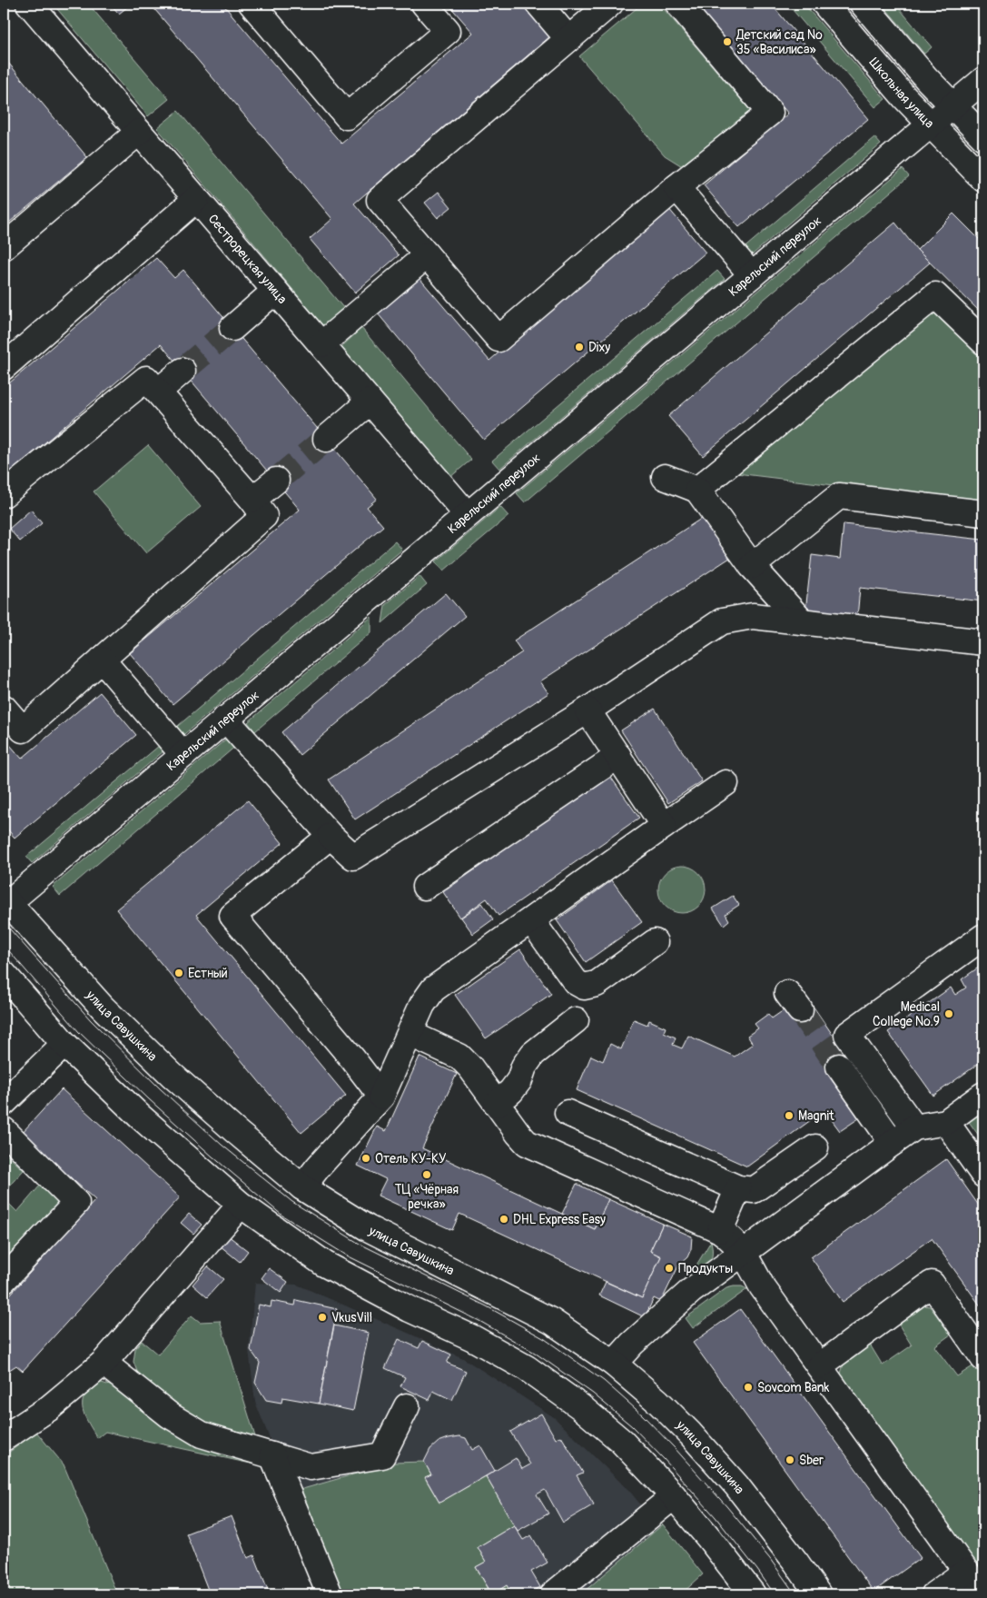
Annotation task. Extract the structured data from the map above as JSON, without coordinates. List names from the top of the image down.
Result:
{
  "streets": {
    "street": [
      "Школьная улица",
      "Карельский переулок",
      "Сестрорецкая улица",
      "улица Савушкина"
    ]
  },
  "crossings": [
    ["Школьная улица", "Карельский переулок"],
    ["Карельский переулок", "Сестрорецкая улица"],
    ["Карельский переулок", "улица Савушкина"]
  ],
  "places": [
    "Детский сад № 35 «Василиса»",
    "Dixy",
    "Естный",
    "Medical College No.9",
    "Magnit",
    "Отель КУ-КУ",
    "ТЦ «Чёрная речка»",
    "DHL Express Easy",
    "Продукты",
    "VkusVill",
    "Sovcom Bank",
    "Sber"
  ]
}
